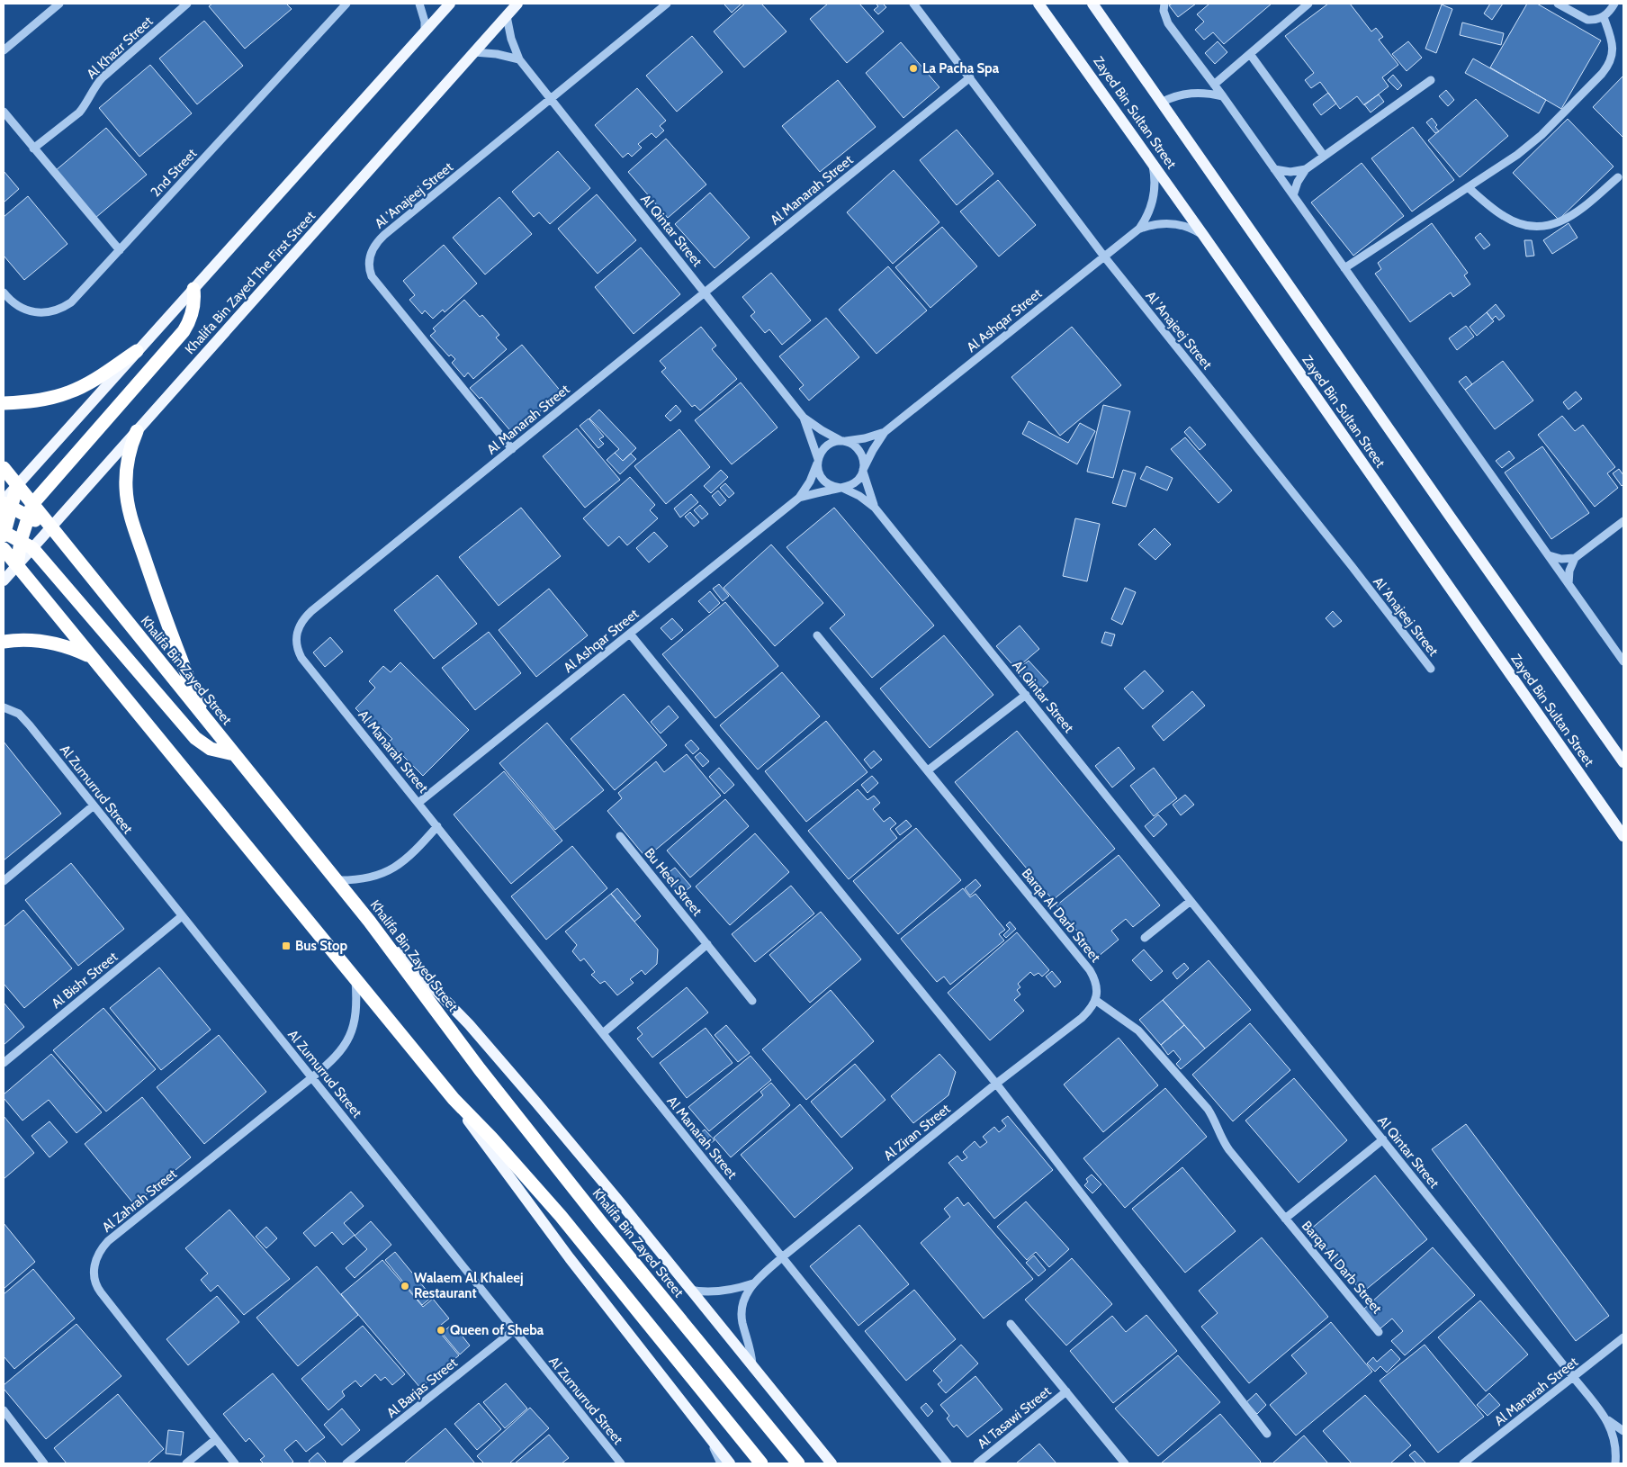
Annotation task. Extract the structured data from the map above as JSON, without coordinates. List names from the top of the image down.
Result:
{
  "streets": {
    "highway": ["Khalifa Bin Zayed Street"],
    "main road": ["Zayed Bin Sultan Street", "Khalifa Bin Zayed The First Street"],
    "street": [
      "Al Khazr Street",
      "2nd Street",
      "Al Manarah Street",
      "Al 'Anajeej Street",
      "Al Qintar Street",
      "Al Ashqar Street",
      "Al Zumurrud Street",
      "Bu Heel Street",
      "Barqa Al Darb Street",
      "Al Bishr Street",
      "Al Ziran Street",
      "Al Zahrah Street",
      "Al Barjas Street",
      "Al Tasawi Street"
    ]
  },
  "crossings": [
    ["Zayed Bin Sultan Street", "Al Ashqar Street"],
    ["Al Manarah Street", "Al 'Anajeej Street"],
    ["Al Manarah Street", "Al Qintar Street"],
    ["Al Manarah Street", "Al Ashqar Street"],
    ["Al Manarah Street", "Al Ziran Street"],
    ["Al 'Anajeej Street", "Al Qintar Street"],
    ["Al 'Anajeej Street", "Al Ashqar Street"],
    ["Al Qintar Street", "Khalifa Bin Zayed The First Street"],
    ["Al Qintar Street", "Al Ashqar Street"],
    ["Al Qintar Street", "Barqa Al Darb Street"],
    ["Khalifa Bin Zayed The First Street", "Khalifa Bin Zayed Street"],
    ["Al Zumurrud Street", "Al Bishr Street"],
    ["Al Zumurrud Street", "Al Zahrah Street"],
    ["Al Zumurrud Street", "Al Barjas Street"],
    ["Barqa Al Darb Street", "Al Ziran Street"]
  ],
  "places": {
    "other": ["La Pacha Spa", "Walaem Al Khaleej Restaurant", "Queen of Sheba"],
    "transit": ["Bus Stop"]
  }
}
